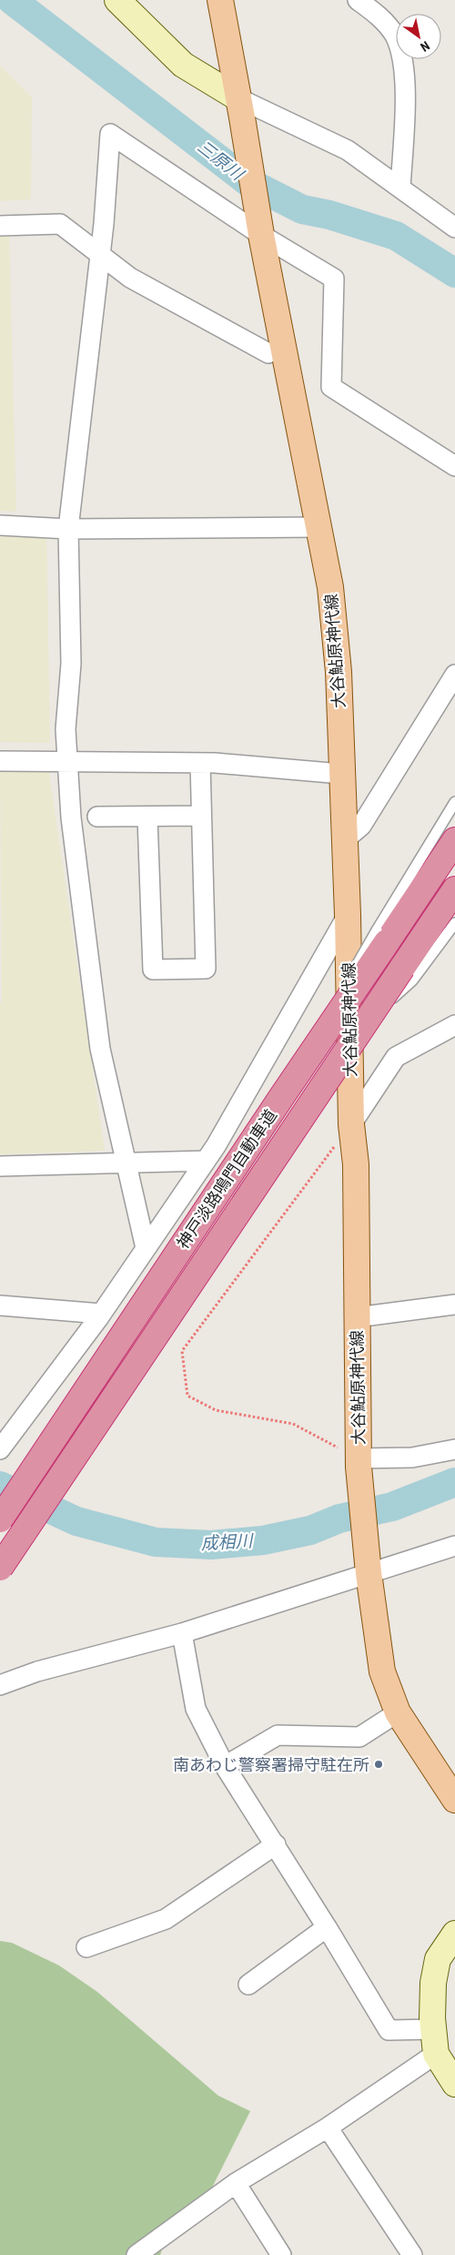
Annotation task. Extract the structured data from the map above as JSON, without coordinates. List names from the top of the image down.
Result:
{
  "streets": {
    "highway": ["神戸淡路鳴門自動車道"],
    "main road": ["大谷鮎原神代線"]
  },
  "water": ["三原川", "成相川"],
  "places": ["南あわじ警察署掃守駐在所"],
  "north": "bottom right"
}
